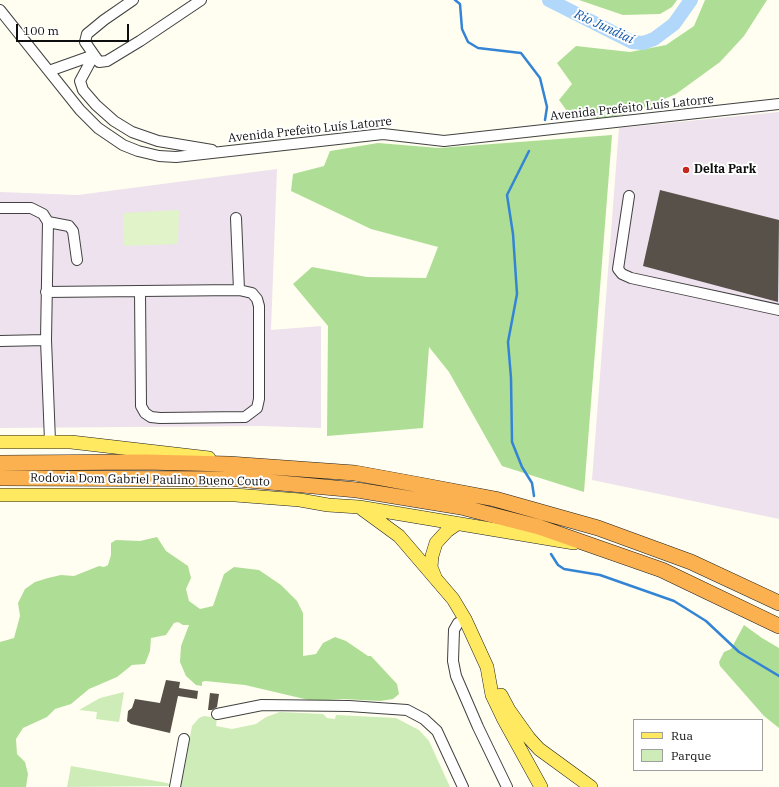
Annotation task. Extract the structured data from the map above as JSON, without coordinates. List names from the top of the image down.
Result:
{
  "streets": {
    "highway": ["Rodovia Dom Gabriel Paulino Bueno Couto"],
    "street": ["Avenida Prefeito Luís Latorre"]
  },
  "water": ["Rio Jundiaí"],
  "places": ["Delta Park"],
  "legend": ["Rua", "Parque"],
  "scale_bar": "100 m"
}
